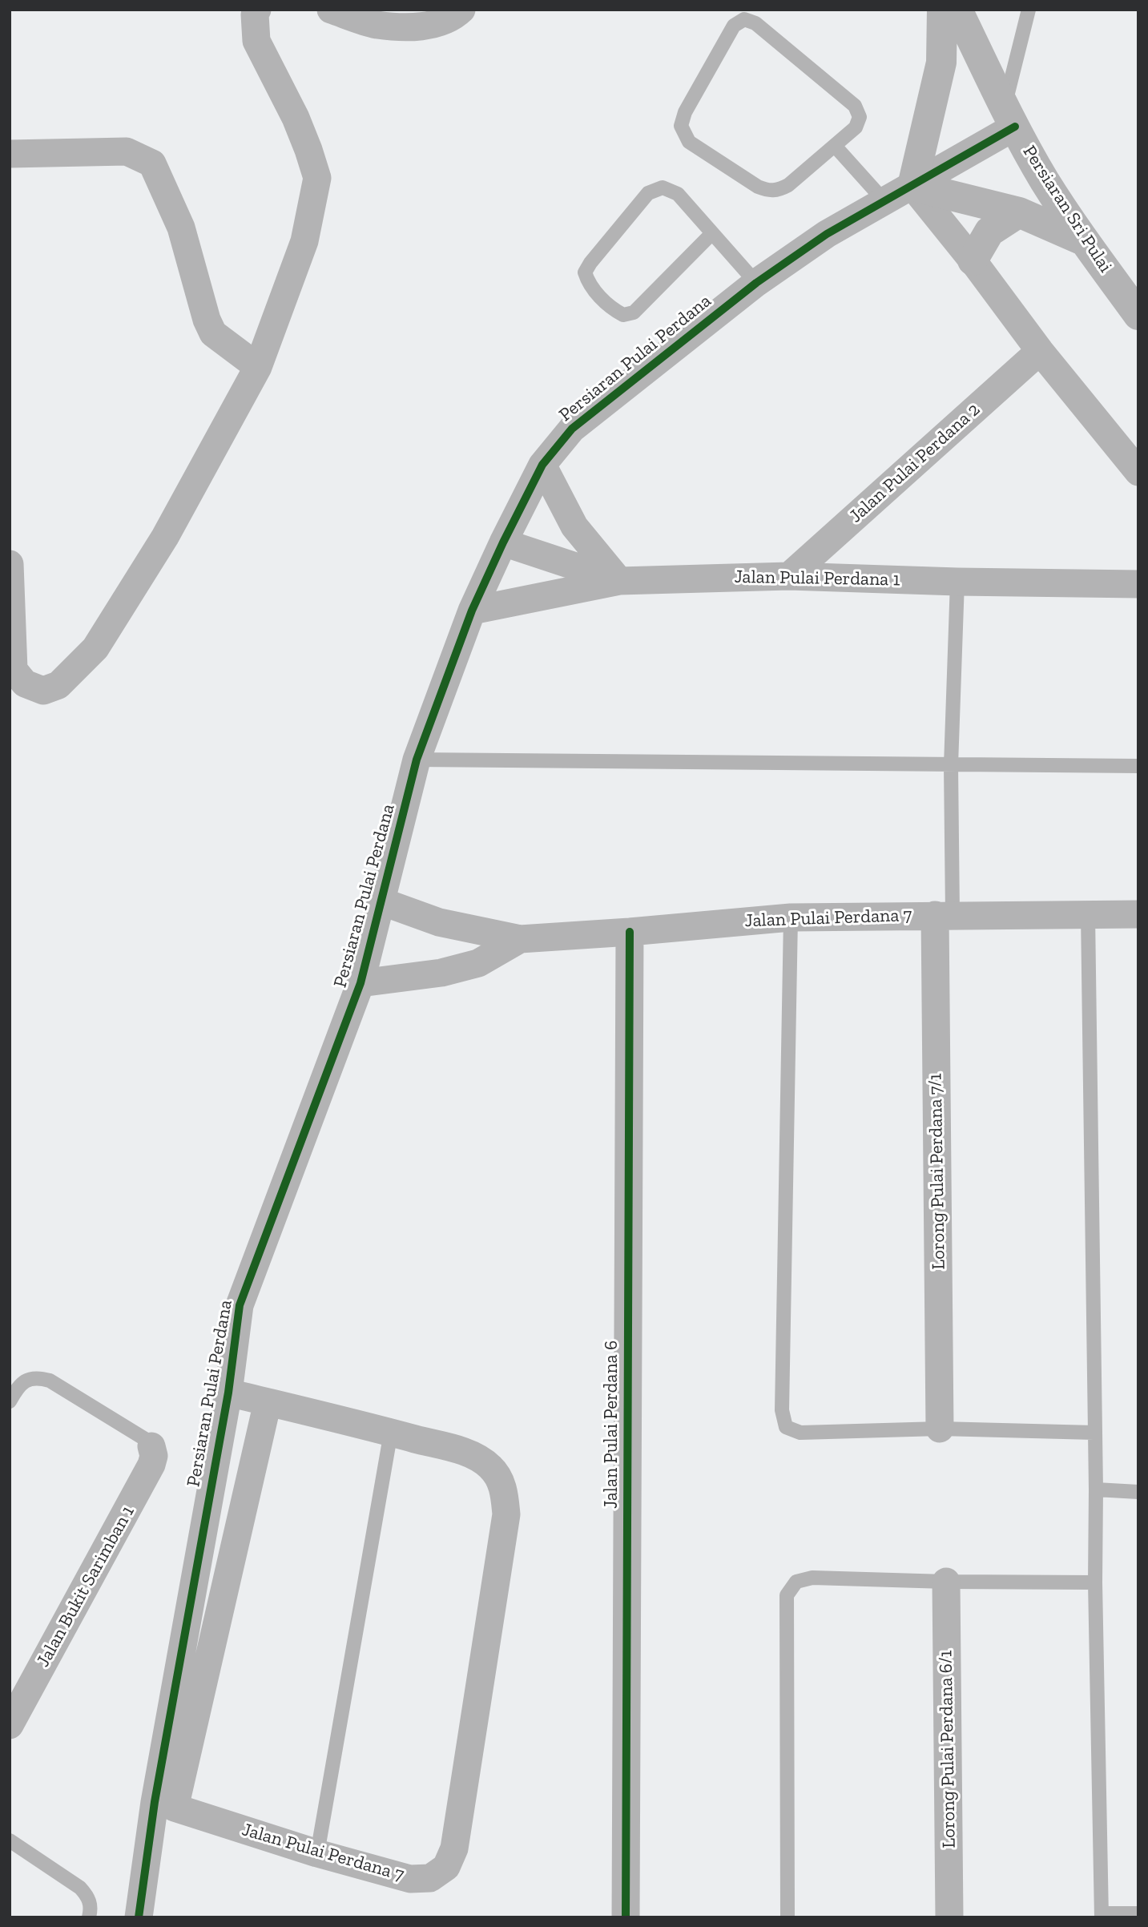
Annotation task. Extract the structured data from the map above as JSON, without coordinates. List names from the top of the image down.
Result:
{
  "streets": {
    "street": [
      "Persiaran Sri Pulai",
      "Persiaran Pulai Perdana",
      "Jalan Pulai Perdana 2",
      "Jalan Pulai Perdana 1",
      "Jalan Pulai Perdana 7",
      "Lorong Pulai Perdana 7/1",
      "Jalan Pulai Perdana 6",
      "Jalan Bukit Sarimban 1",
      "Lorong Pulai Perdana 6/1"
    ]
  },
  "crossings": [
    ["Persiaran Sri Pulai", "Persiaran Pulai Perdana"],
    ["Persiaran Pulai Perdana", "Jalan Pulai Perdana 1"],
    ["Persiaran Pulai Perdana", "Jalan Pulai Perdana 7"],
    ["Jalan Pulai Perdana 2", "Jalan Pulai Perdana 1"],
    ["Jalan Pulai Perdana 7", "Lorong Pulai Perdana 7/1"],
    ["Jalan Pulai Perdana 7", "Jalan Pulai Perdana 6"]
  ]
}
